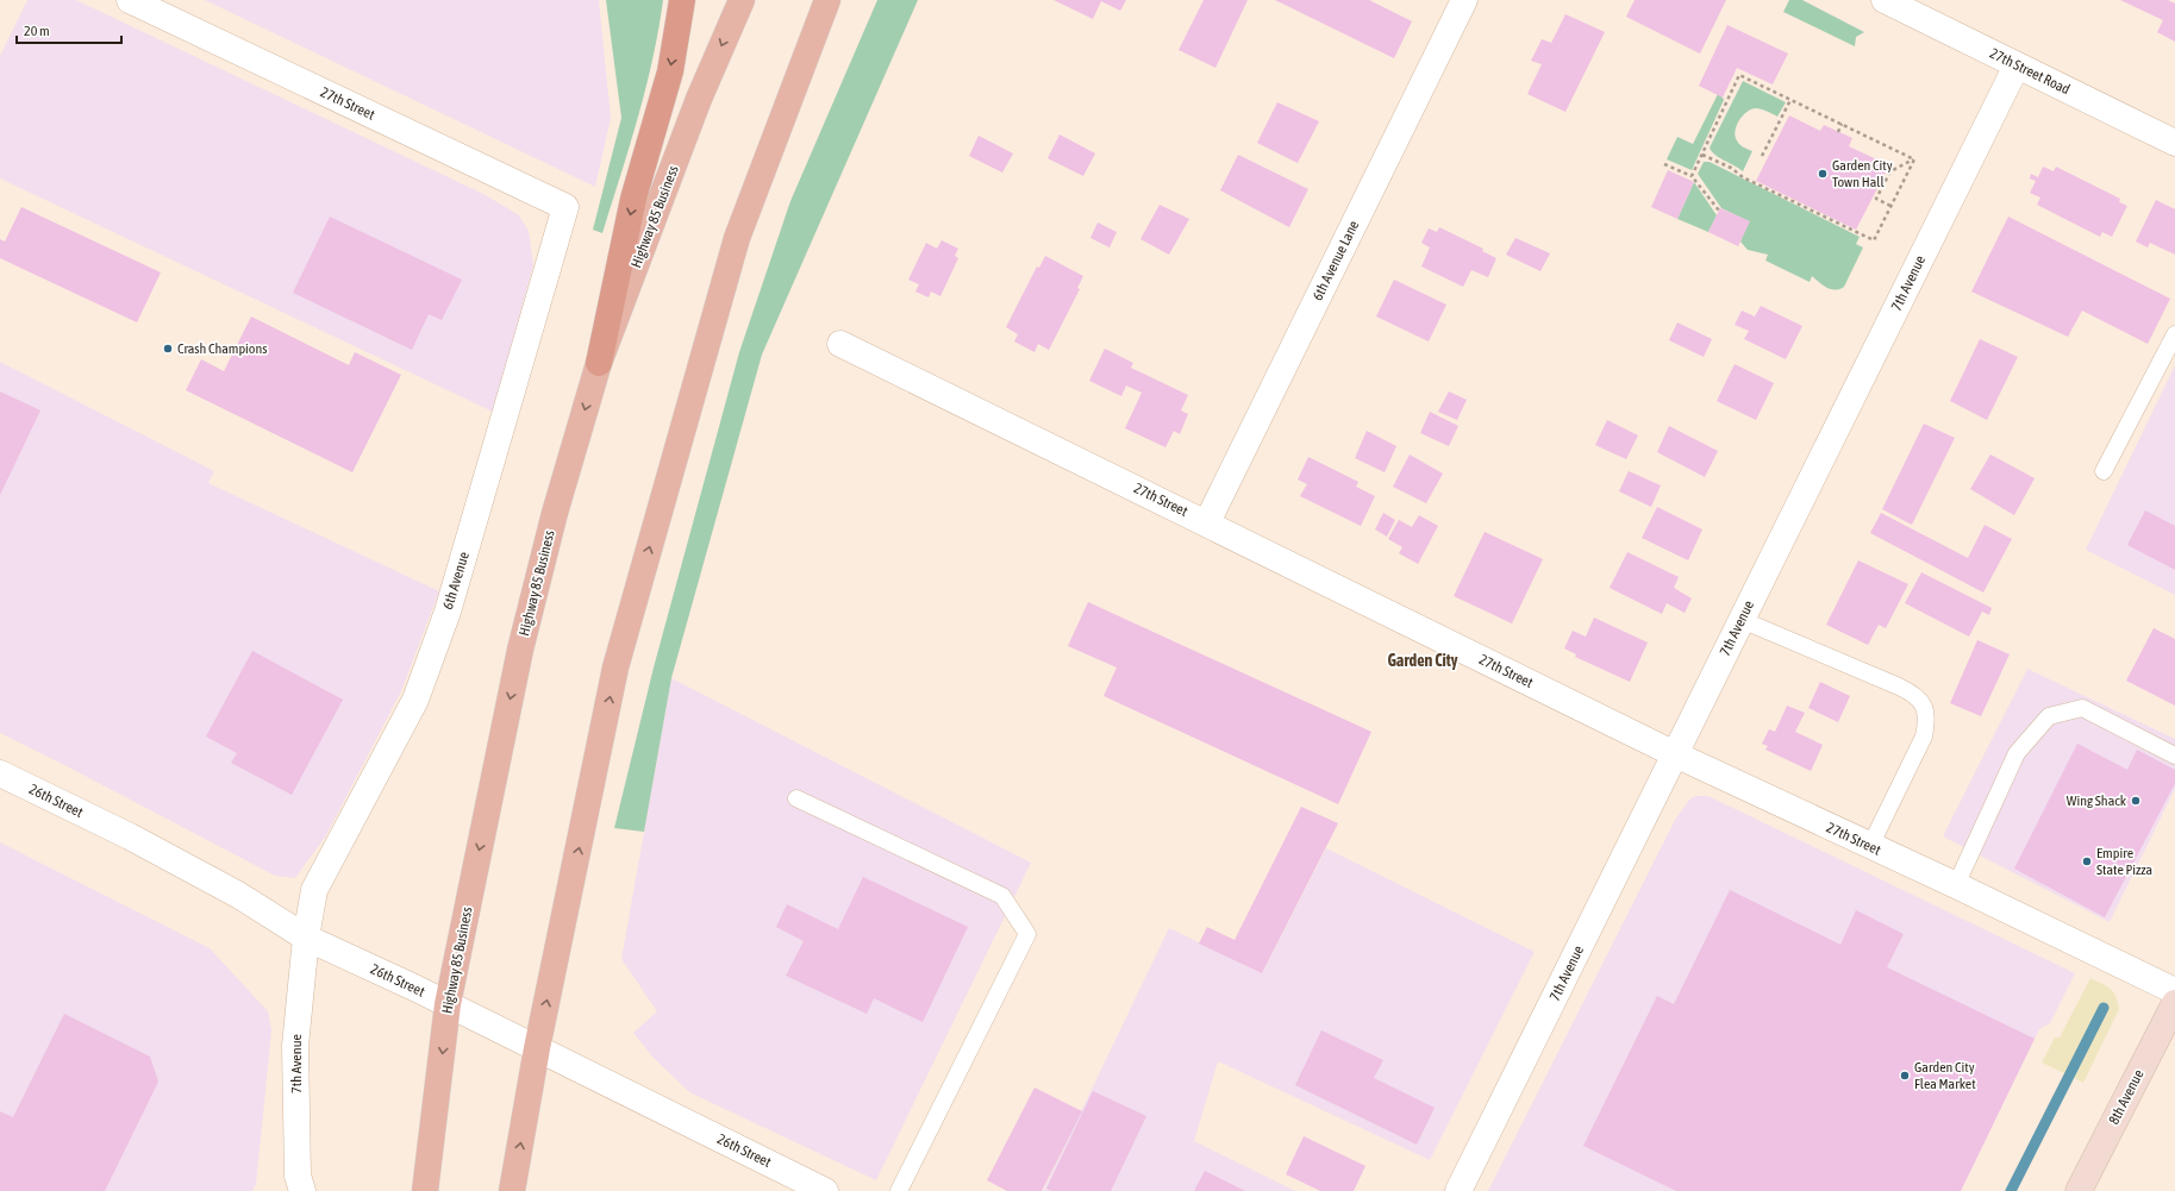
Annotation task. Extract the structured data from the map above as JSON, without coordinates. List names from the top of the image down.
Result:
{
  "streets": {
    "main road": ["Highway 85 Business", "8th Avenue"],
    "street": [
      "27th Street Road",
      "27th Street",
      "6th Avenue Lane",
      "7th Avenue",
      "6th Avenue",
      "26th Street"
    ]
  },
  "crossings": [
    ["27th Street Road", "7th Avenue"],
    ["27th Street", "6th Avenue Lane"],
    ["27th Street", "7th Avenue"],
    ["27th Street", "6th Avenue"],
    ["Highway 85 Business", "26th Street"],
    ["7th Avenue", "6th Avenue"],
    ["7th Avenue", "26th Street"],
    ["6th Avenue", "26th Street"]
  ],
  "districts": ["Garden City"],
  "places": [
    "Garden City Town Hall",
    "Crash Champions",
    "Wing Shack",
    "Empire State Pizza",
    "Garden City Flea Market"
  ],
  "scale_bar": "20 m"
}
